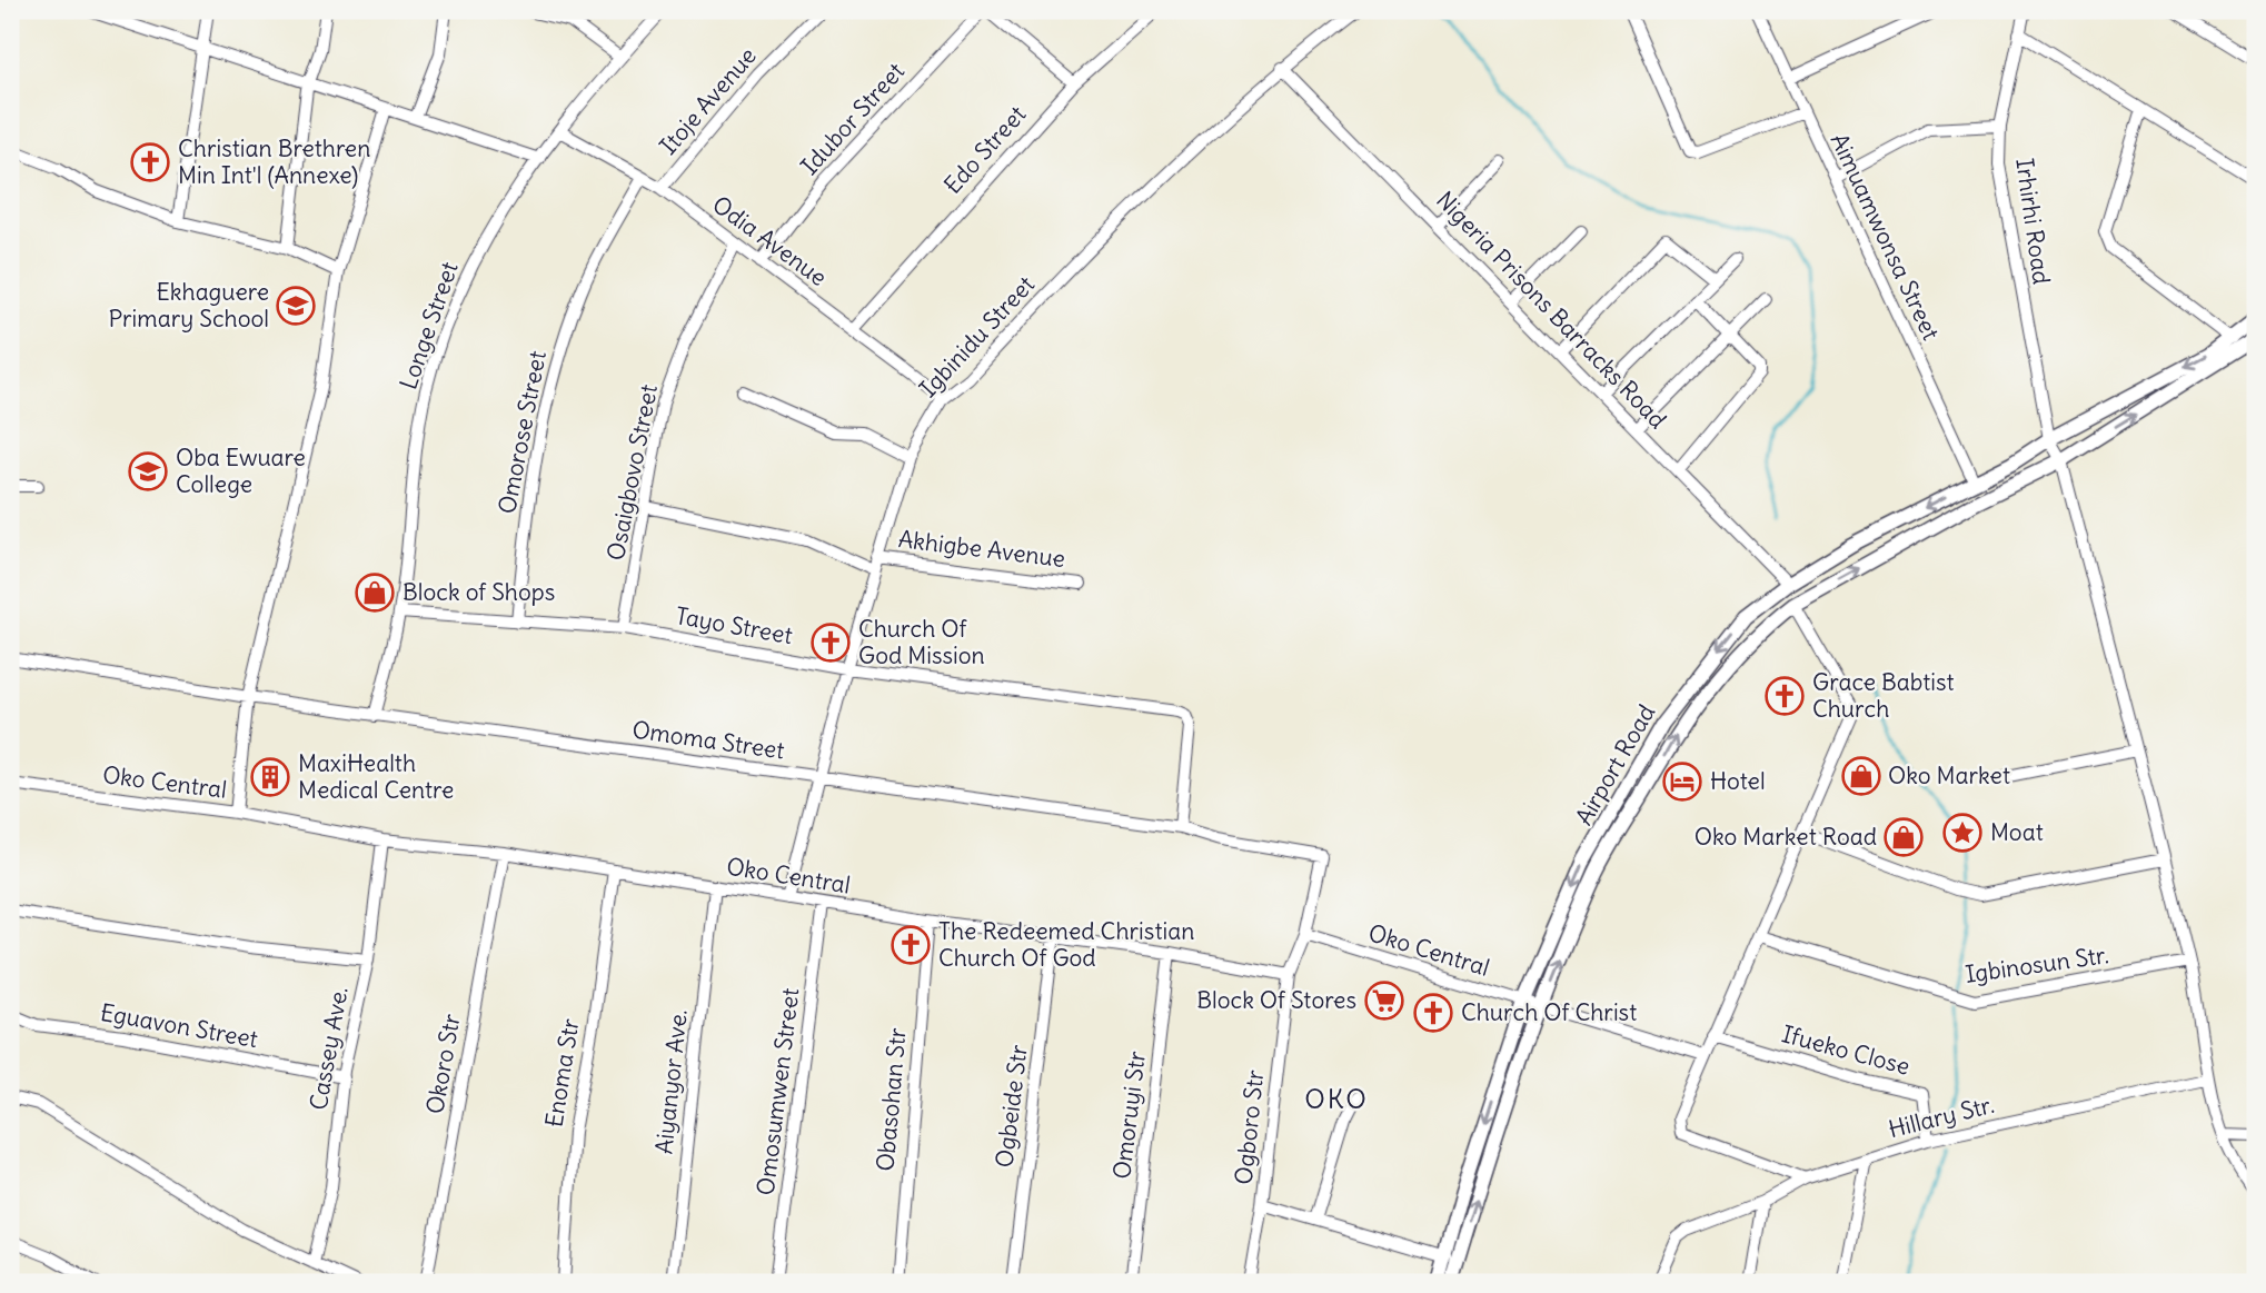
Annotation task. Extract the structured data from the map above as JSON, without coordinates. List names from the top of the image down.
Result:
{
  "streets": {
    "main road": ["Airport Road"],
    "street": [
      "Itoje Avenue",
      "Idubor Street",
      "Edo Street",
      "Irhirhi Road",
      "Aimuamwonsa Street",
      "Odia Avenue",
      "Nigeria Prisons Barracks Road",
      "Longe Street",
      "Igbinidu Street",
      "Omorose Street",
      "Osaigbovo Street",
      "Akhigbe Avenue",
      "Tayo Street",
      "Omoma Street",
      "Oko Central",
      "Igbinosun Str.",
      "Eguavon Street",
      "Cassey Ave.",
      "Ifueko Close",
      "Okoro Str",
      "Enoma Str",
      "Aiyanyor Ave.",
      "Omosumwen Street",
      "Obasohan Str",
      "Ogbeide Str",
      "Omoruyi Str",
      "Hillary Str.",
      "Ogboro Str"
    ]
  },
  "crossings": [
    ["Itoje Avenue", "Odia Avenue"],
    ["Idubor Street", "Odia Avenue"],
    ["Edo Street", "Odia Avenue"],
    ["Irhirhi Road", "Airport Road"],
    ["Irhirhi Road", "Igbinosun Str."],
    ["Irhirhi Road", "Hillary Str."],
    ["Aimuamwonsa Street", "Airport Road"],
    ["Odia Avenue", "Longe Street"],
    ["Odia Avenue", "Igbinidu Street"],
    ["Odia Avenue", "Omorose Street"],
    ["Odia Avenue", "Osaigbovo Street"],
    ["Nigeria Prisons Barracks Road", "Igbinidu Street"],
    ["Nigeria Prisons Barracks Road", "Airport Road"],
    ["Longe Street", "Tayo Street"],
    ["Longe Street", "Omoma Street"],
    ["Igbinidu Street", "Akhigbe Avenue"],
    ["Igbinidu Street", "Tayo Street"],
    ["Igbinidu Street", "Omoma Street"],
    ["Igbinidu Street", "Oko Central"],
    ["Omorose Street", "Tayo Street"],
    ["Osaigbovo Street", "Akhigbe Avenue"],
    ["Osaigbovo Street", "Tayo Street"],
    ["Tayo Street", "Omoma Street"],
    ["Omoma Street", "Oko Central"],
    ["Airport Road", "Oko Central"],
    ["Oko Central", "Cassey Ave."],
    ["Oko Central", "Okoro Str"],
    ["Oko Central", "Enoma Str"],
    ["Oko Central", "Aiyanyor Ave."],
    ["Oko Central", "Omosumwen Street"],
    ["Oko Central", "Obasohan Str"],
    ["Oko Central", "Ogbeide Str"],
    ["Oko Central", "Omoruyi Str"],
    ["Oko Central", "Ogboro Str"],
    ["Eguavon Street", "Cassey Ave."],
    ["Ifueko Close", "Hillary Str."]
  ],
  "districts": ["OKO"],
  "places": {
    "church": [
      "Christian Brethren Min Int'l (Annexe)",
      "Church Of God Mission",
      "Grace Babtist Church",
      "The Redeemed Christian Church Of God",
      "Church Of Christ"
    ],
    "school or university": ["Ekhaguere Primary School", "Oba Ewuare College"],
    "shop": ["Block of Shops", "Oko Market", "Oko Market Road"],
    "building": ["MaxiHealth Medical Centre"],
    "hotel": ["Hotel"],
    "place": ["Moat"],
    "supermarket": ["Block Of Stores"]
  }
}
